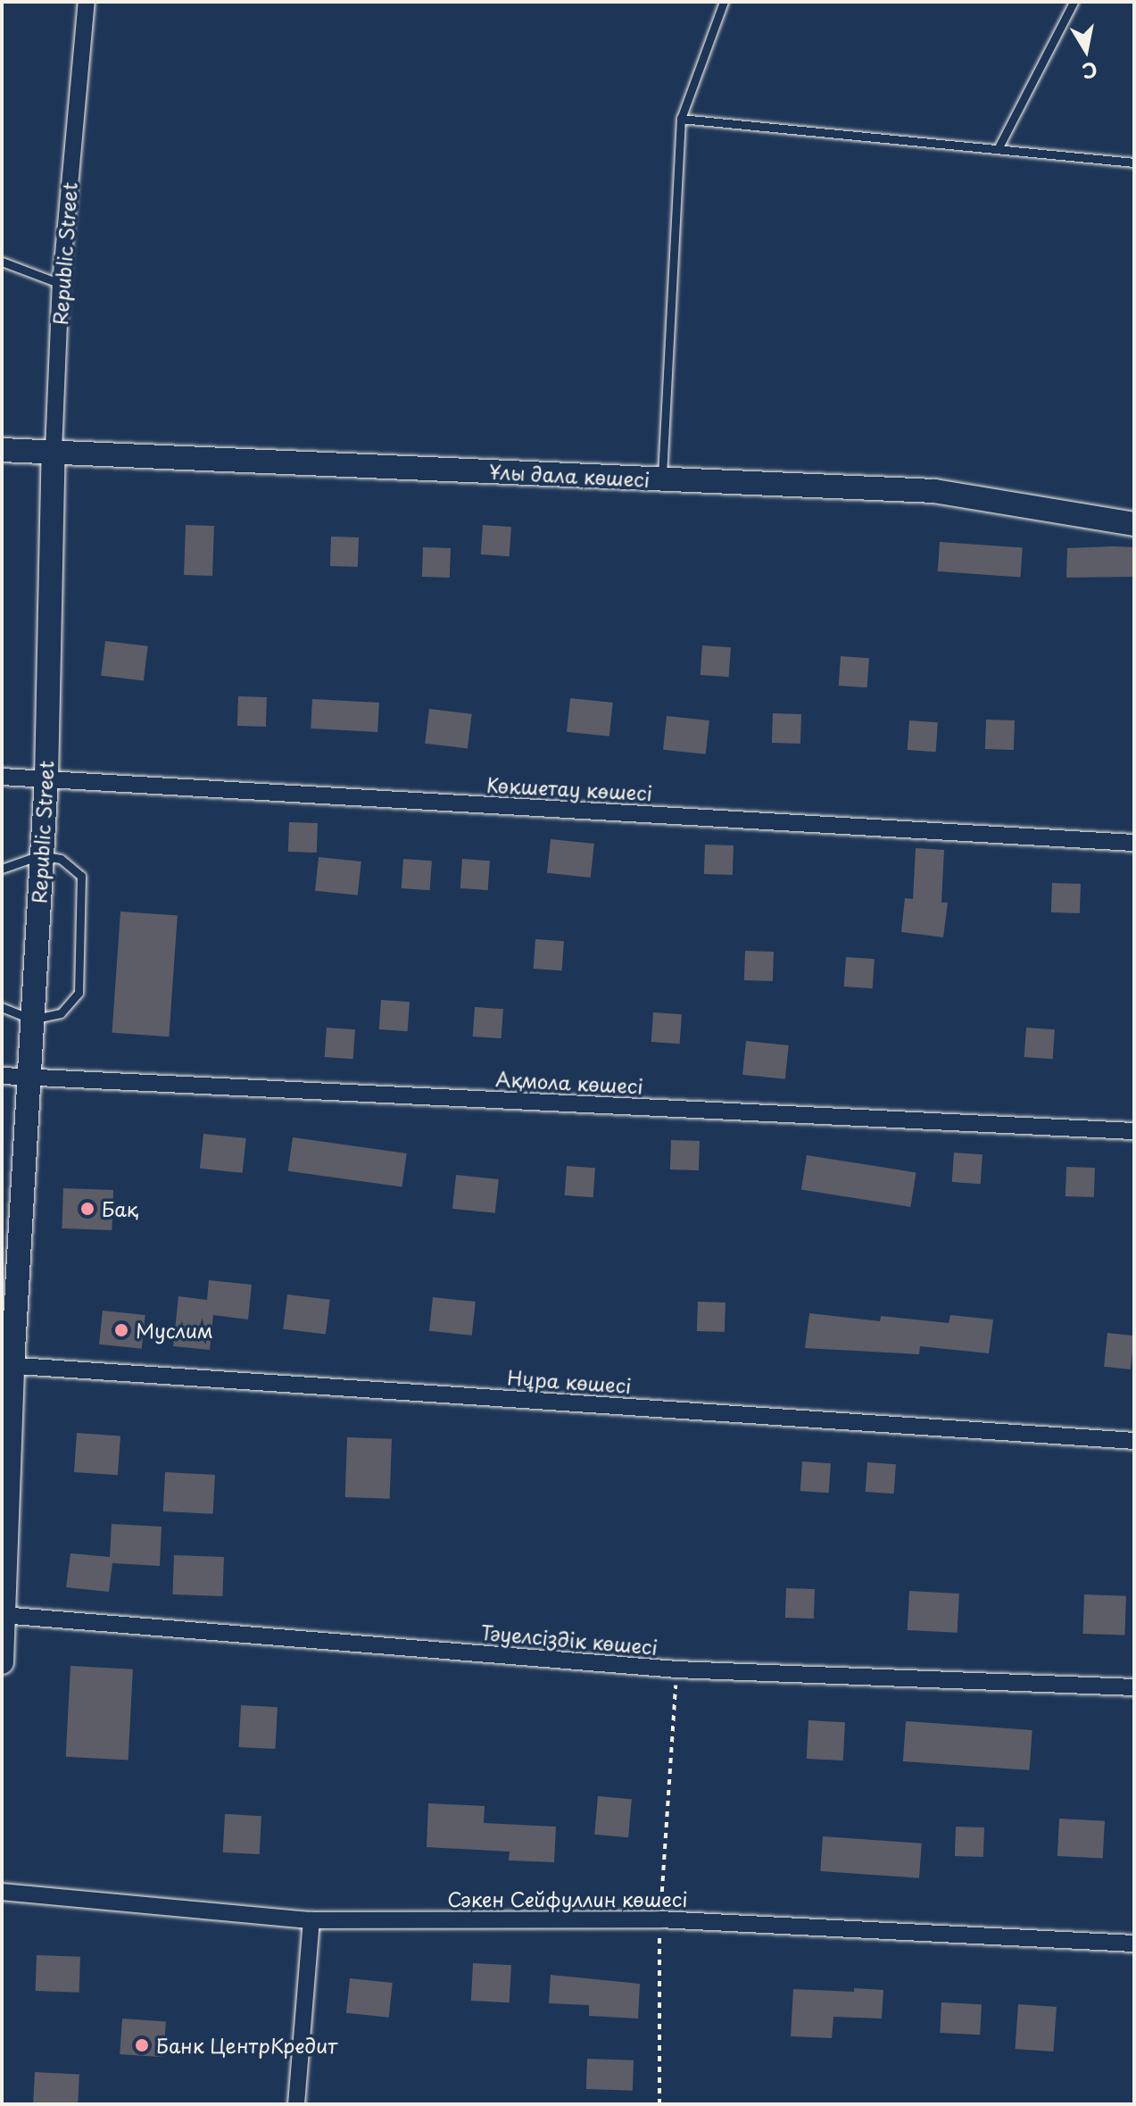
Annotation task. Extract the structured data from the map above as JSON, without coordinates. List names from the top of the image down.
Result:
{
  "streets": {
    "street": [
      "Republic Street",
      "Ұлы дала көшесі",
      "Көкшетау көшесі",
      "Ақмола көшесі",
      "Нұра көшесі",
      "Тәуелсіздік көшесі",
      "Сәкен Сейфуллин көшесі"
    ]
  },
  "crossings": [
    ["Republic Street", "Ұлы дала көшесі"],
    ["Republic Street", "Көкшетау көшесі"],
    ["Republic Street", "Ақмола көшесі"],
    ["Republic Street", "Нұра көшесі"],
    ["Republic Street", "Тәуелсіздік көшесі"]
  ],
  "places": ["Бақ", "Муслим", "Банк ЦентрКредит"],
  "north": "bottom"
}
